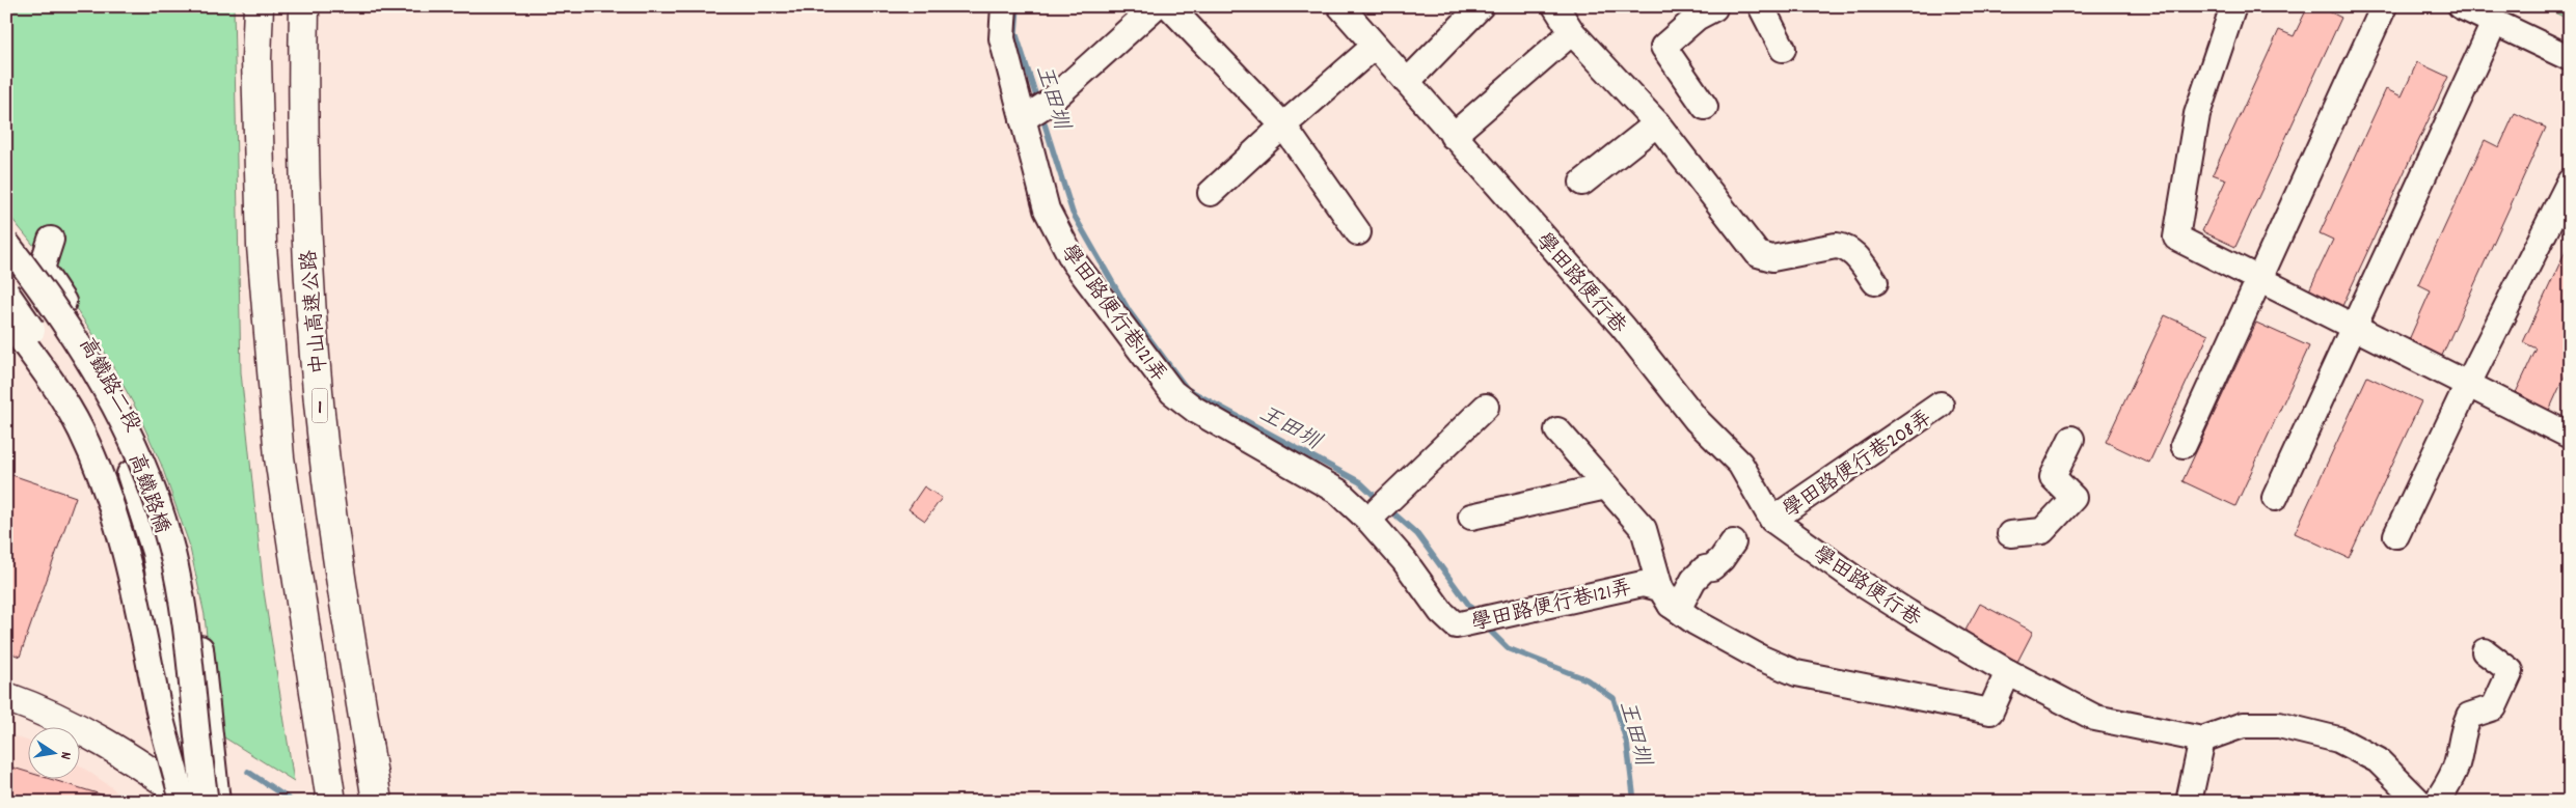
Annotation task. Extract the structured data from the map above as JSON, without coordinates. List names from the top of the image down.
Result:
{
  "streets": {
    "main road": ["中山高速公路", "1"],
    "street": [
      "學田路便行巷",
      "學田路便行巷121弄",
      "高鐵路二段",
      "學田路便行巷208弄",
      "高鐵路橋"
    ]
  },
  "crossings": [
    ["學田路便行巷", "學田路便行巷121弄"],
    ["學田路便行巷", "學田路便行巷208弄"],
    ["高鐵路二段", "高鐵路橋"]
  ],
  "water": ["王田圳"],
  "north": "right"
}
